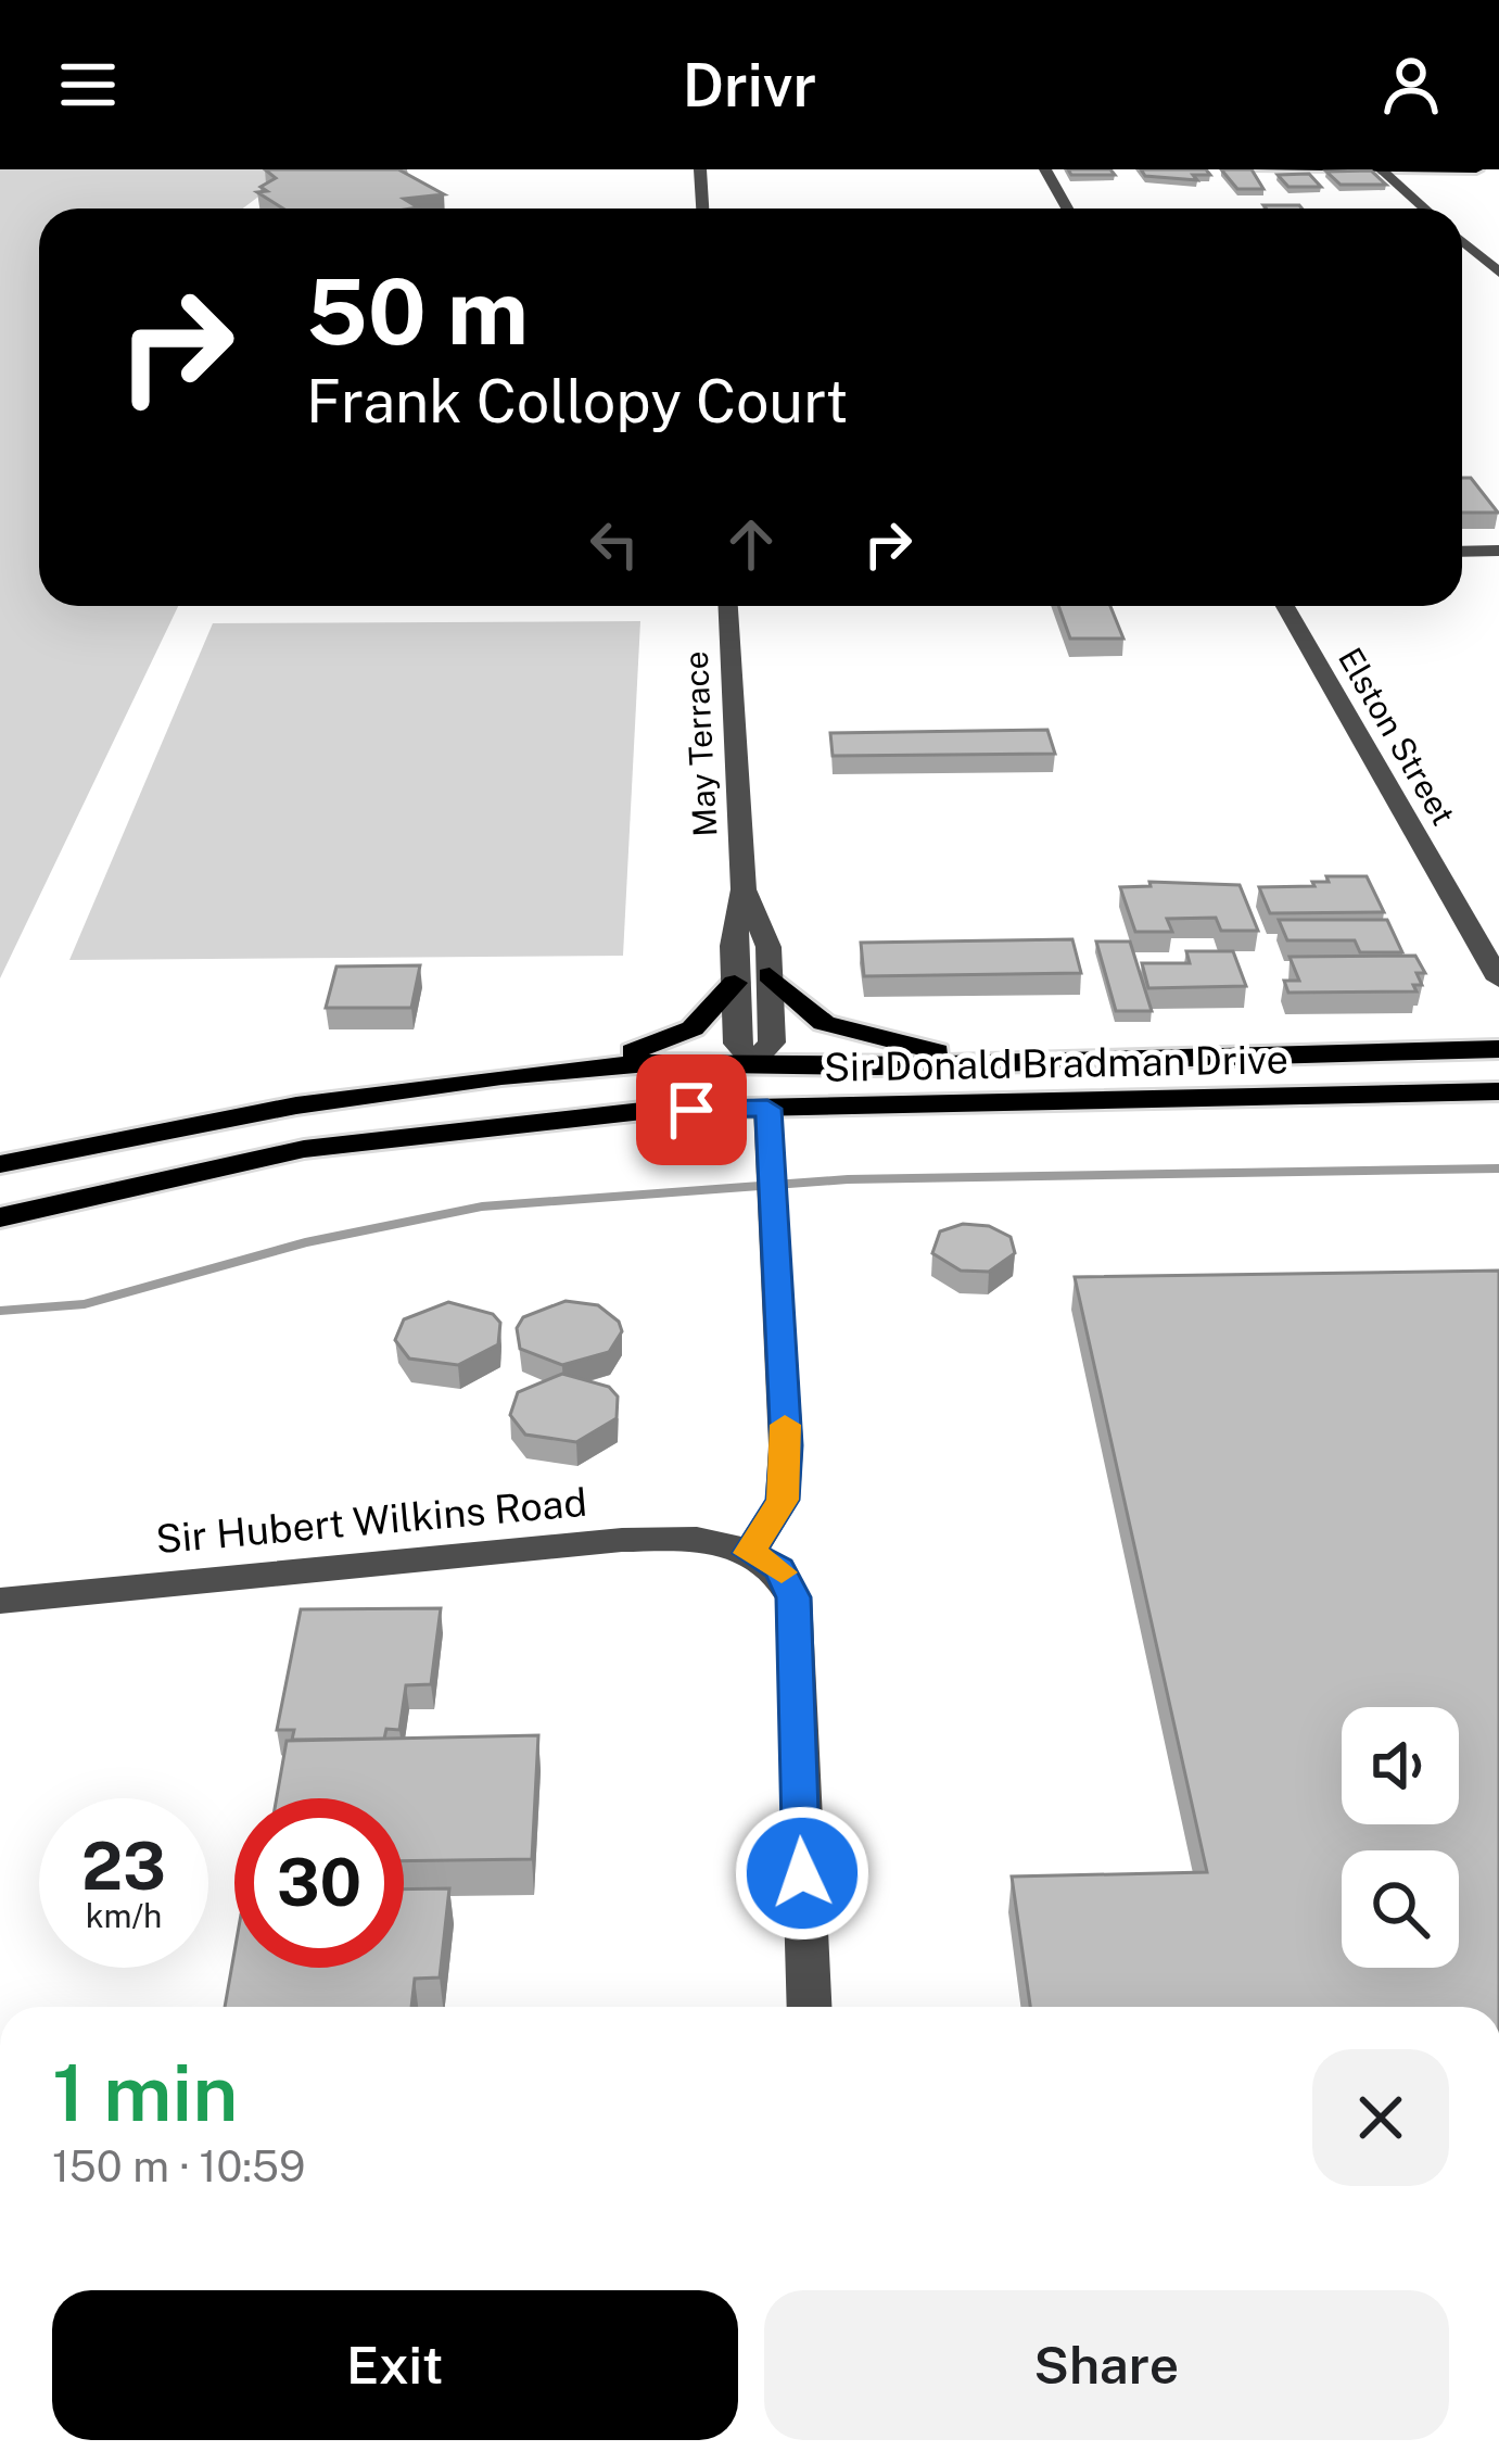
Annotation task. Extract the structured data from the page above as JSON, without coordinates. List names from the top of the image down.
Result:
{
  "streets": {
    "main road": ["Sir Donald Bradman Drive"],
    "street": ["Elston Street", "May Terrace", "Sir Hubert Wilkins Road"]
  },
  "crossings": [
    ["May Terrace", "Sir Donald Bradman Drive"]
  ],
  "page": {
    "header": "Drivr",
    "turn": ["50 m", "Frank Collopy Court"],
    "speed": "23 km/h",
    "limit": "30",
    "heading": ["1 min", "150 m · 10:59"],
    "buttons": ["Exit", "Share"]
  }
}
